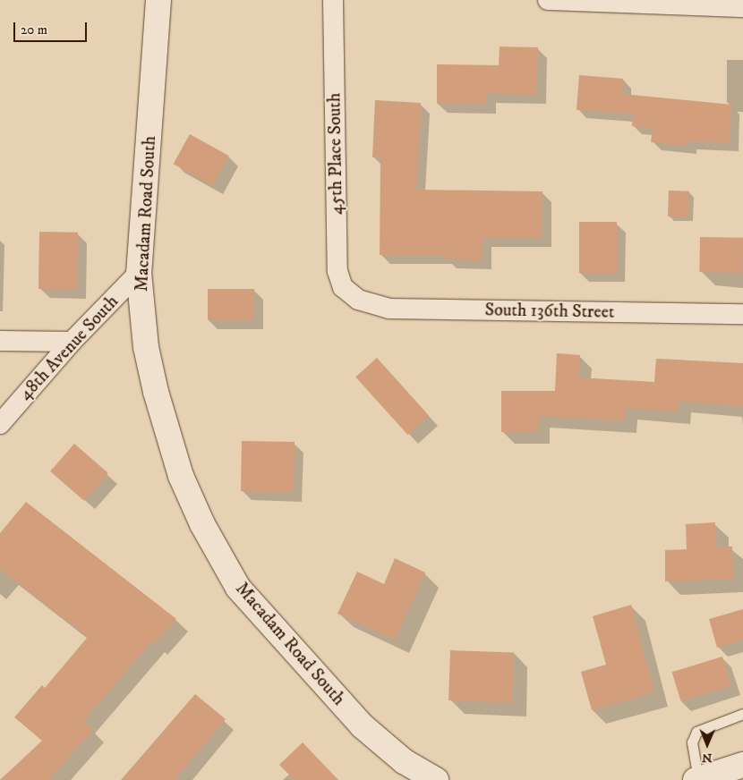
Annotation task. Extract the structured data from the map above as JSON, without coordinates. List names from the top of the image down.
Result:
{
  "streets": {
    "street": [
      "45th Place South",
      "Macadam Road South",
      "South 136th Street",
      "48th Avenue South"
    ]
  },
  "crossings": [
    ["45th Place South", "South 136th Street"],
    ["Macadam Road South", "48th Avenue South"]
  ],
  "scale_bar": "20 m",
  "north": "bottom"
}
